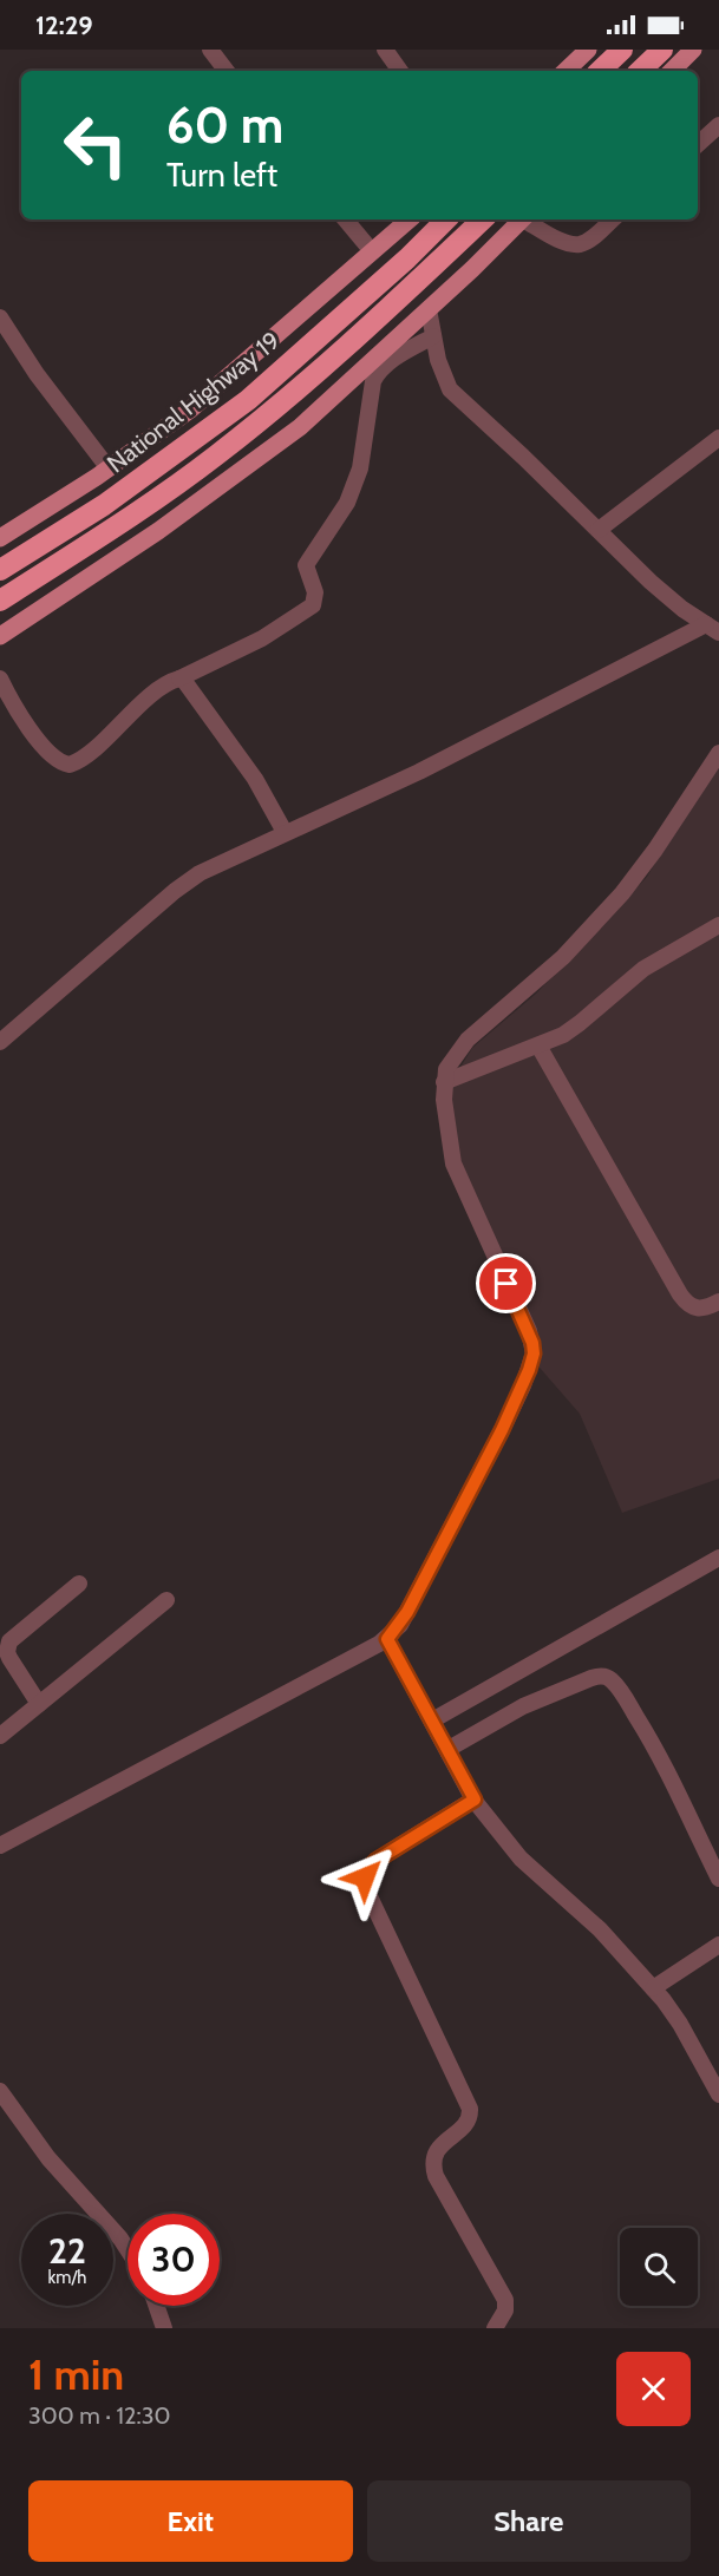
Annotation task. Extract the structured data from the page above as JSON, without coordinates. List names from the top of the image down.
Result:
{
  "streets": {
    "highway": ["National Highway 19"]
  },
  "page": {
    "status": "12:29",
    "turn": ["60 m", "Turn left"],
    "speed": "22 km/h",
    "limit": "30",
    "heading": ["1 min", "300 m · 12:30"],
    "buttons": ["Exit", "Share"]
  }
}
